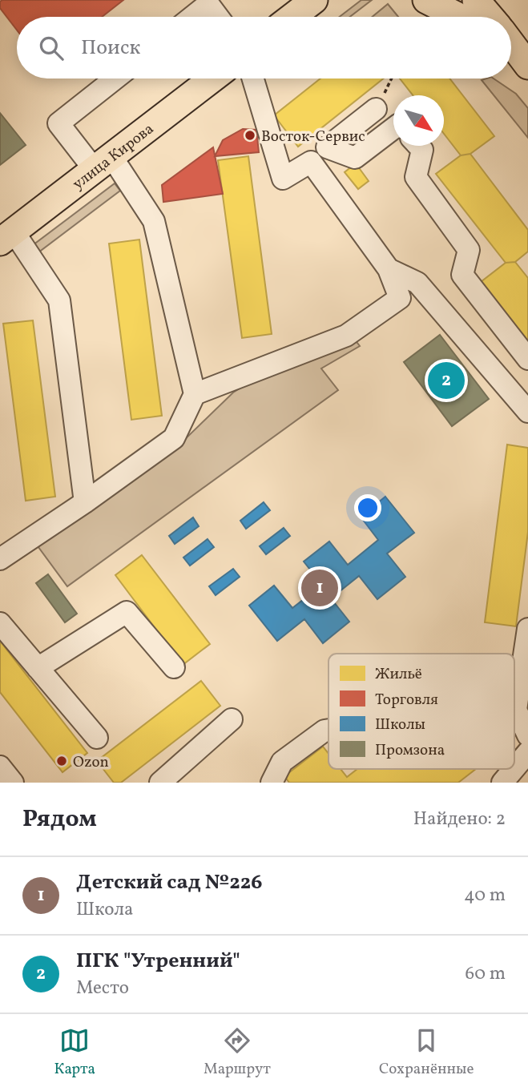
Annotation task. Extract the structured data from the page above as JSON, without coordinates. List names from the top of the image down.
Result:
{
  "streets": {
    "main road": ["улица Кирова"]
  },
  "places": ["Восток-Сервис", "Ozon"],
  "legend": [
    "Жильё",
    "Торговля",
    "Школы",
    "Промзона"
  ],
  "north": "bottom right",
  "page": {
    "search": "Поиск",
    "pins": ["2", "1"],
    "heading": ["Рядом", "Найдено: 2"],
    "list": [
      {
        "mark": "1",
        "name": "Детский сад №226",
        "note": "Школа",
        "value": "40 m"
      },
      {
        "mark": "2",
        "name": "ПГК \"Утренний\"",
        "note": "Место",
        "value": "60 m"
      }
    ],
    "nav": ["Карта", "Маршрут", "Сохранённые"]
  }
}
